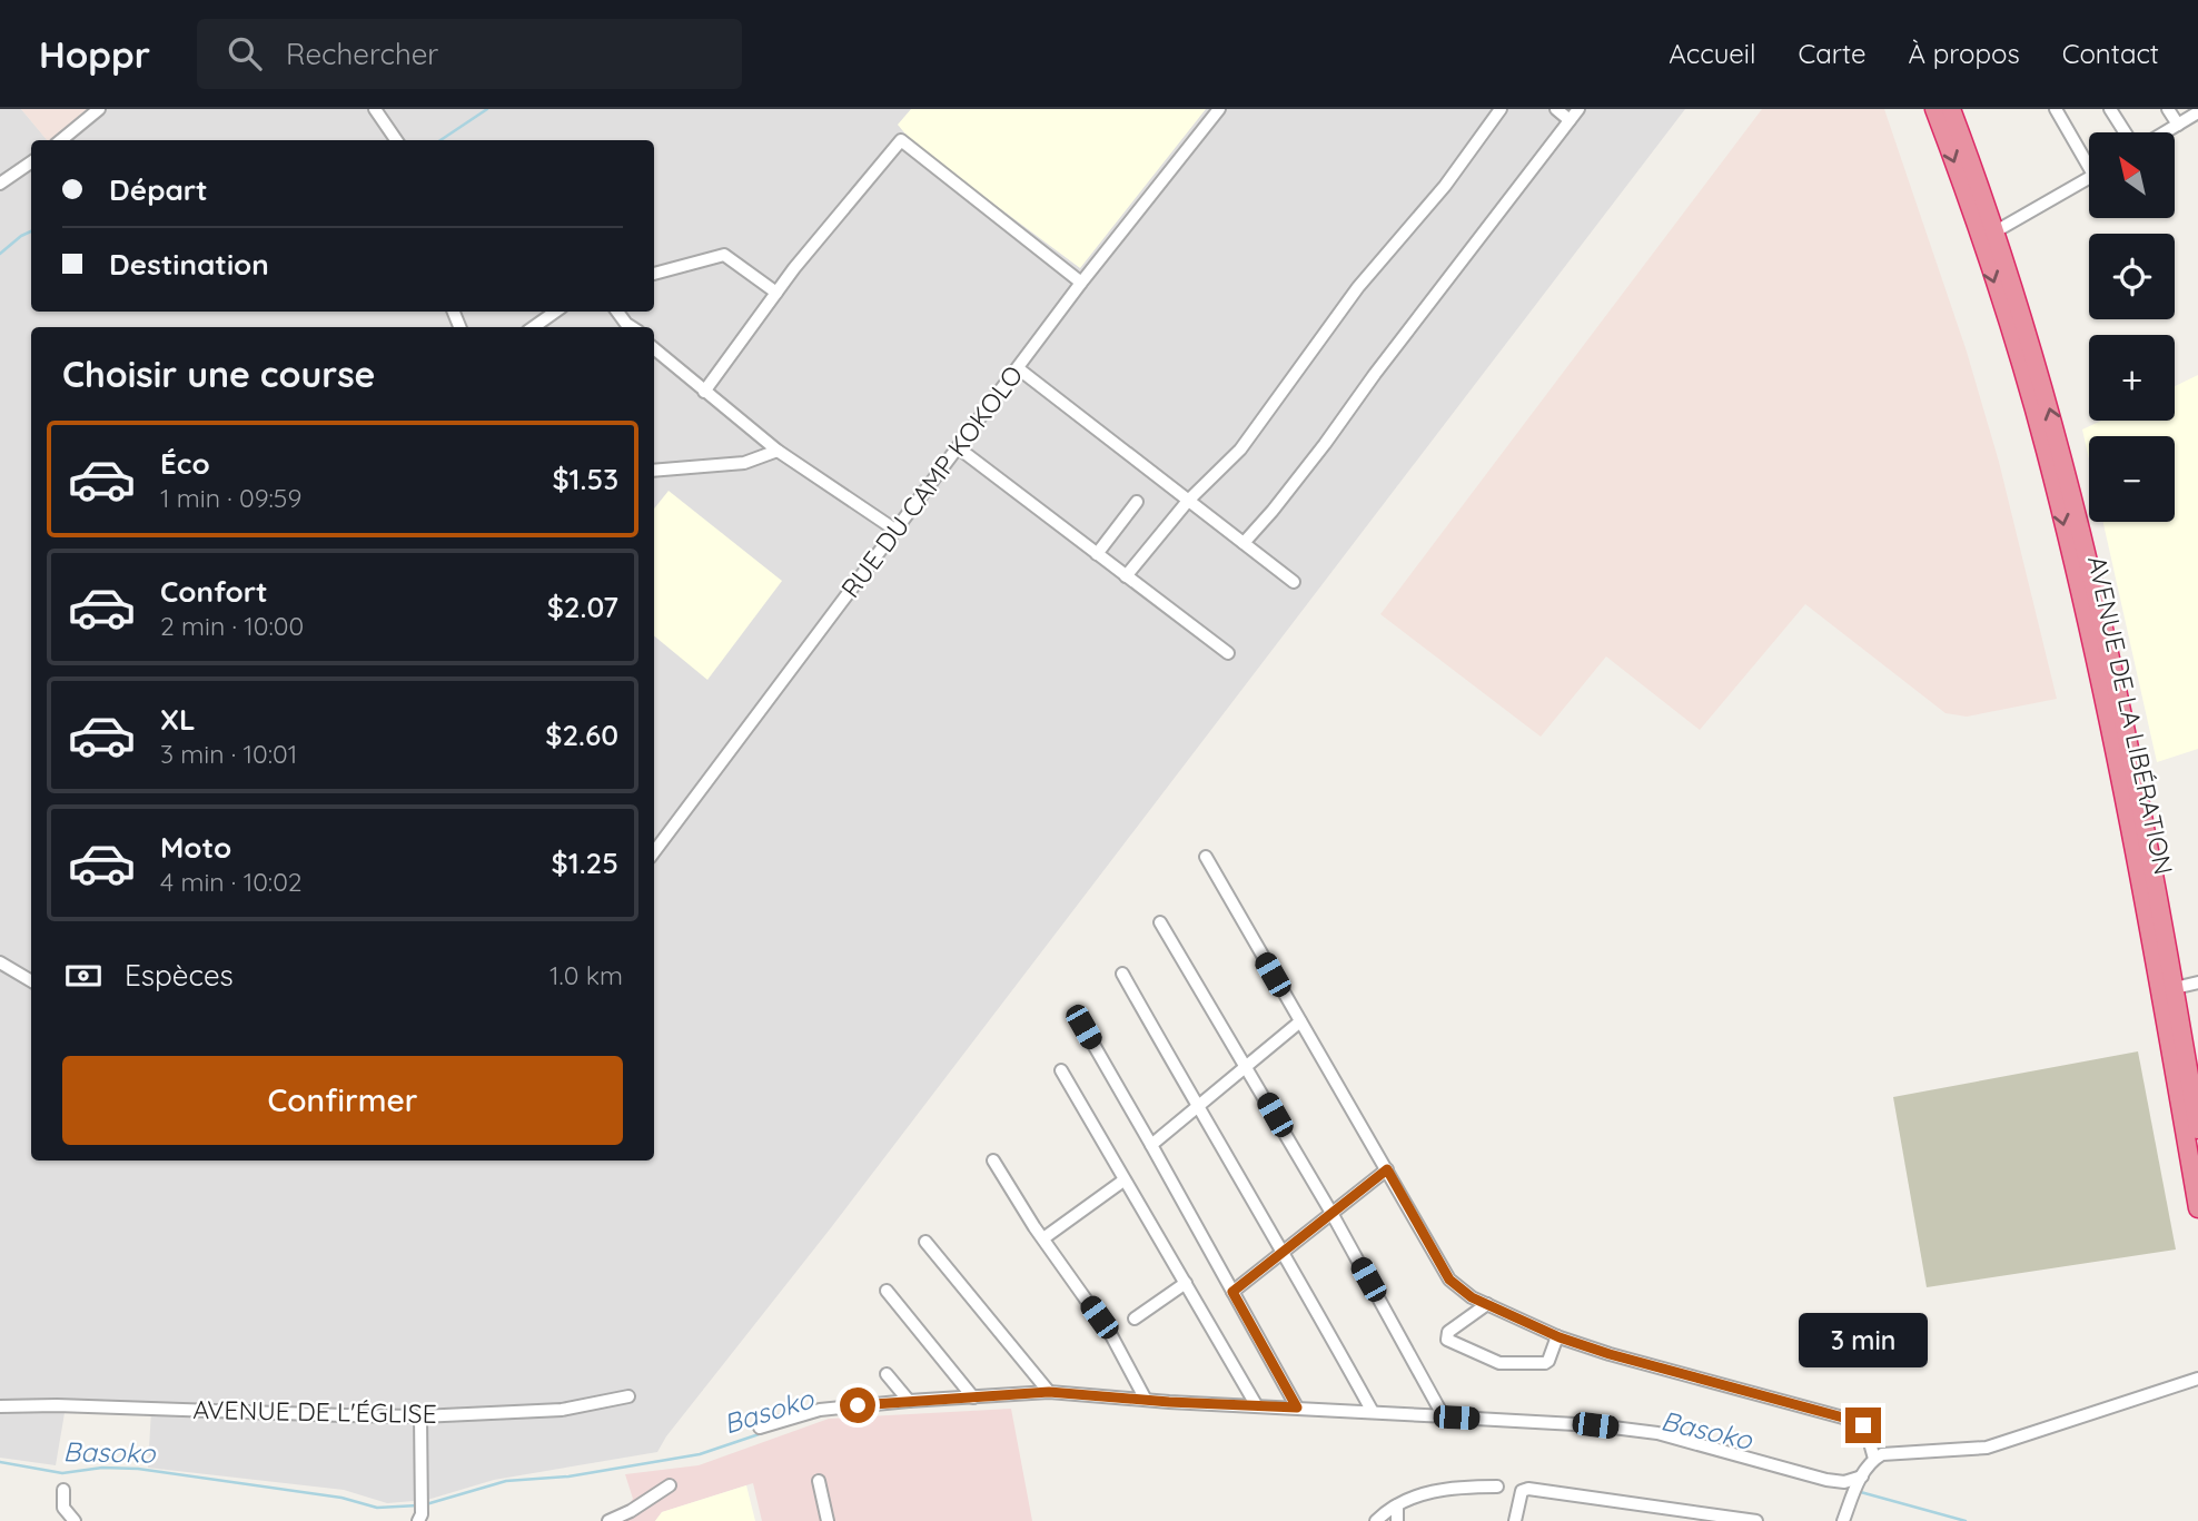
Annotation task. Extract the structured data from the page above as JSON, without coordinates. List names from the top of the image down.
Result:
{
  "streets": {
    "highway": ["AVENUE DE LA LIBÉRATION"],
    "street": ["RUE DU CAMP KOKOLO", "AVENUE DE L'ÉGLISE"]
  },
  "water": ["Basoko"],
  "north": "top left",
  "page": {
    "header": "Hoppr",
    "search": "Rechercher",
    "nav": [
      "Accueil",
      "Carte",
      "À propos",
      "Contact"
    ],
    "map_buttons": ["+", "−"],
    "banner": ["Départ", "Destination"],
    "heading": "Choisir une course",
    "list": [
      {
        "name": "Éco",
        "note": "1 min · 09:59",
        "value": "$1.53"
      },
      {
        "name": "Confort",
        "note": "2 min · 10:00",
        "value": "$2.07"
      },
      {
        "name": "XL",
        "note": "3 min · 10:01",
        "value": "$2.60"
      },
      {
        "name": "Moto",
        "note": "4 min · 10:02",
        "value": "$1.25"
      }
    ],
    "pay": ["Espèces", "1.0 km"],
    "buttons": "Confirmer",
    "bubble": "3 min"
  }
}
